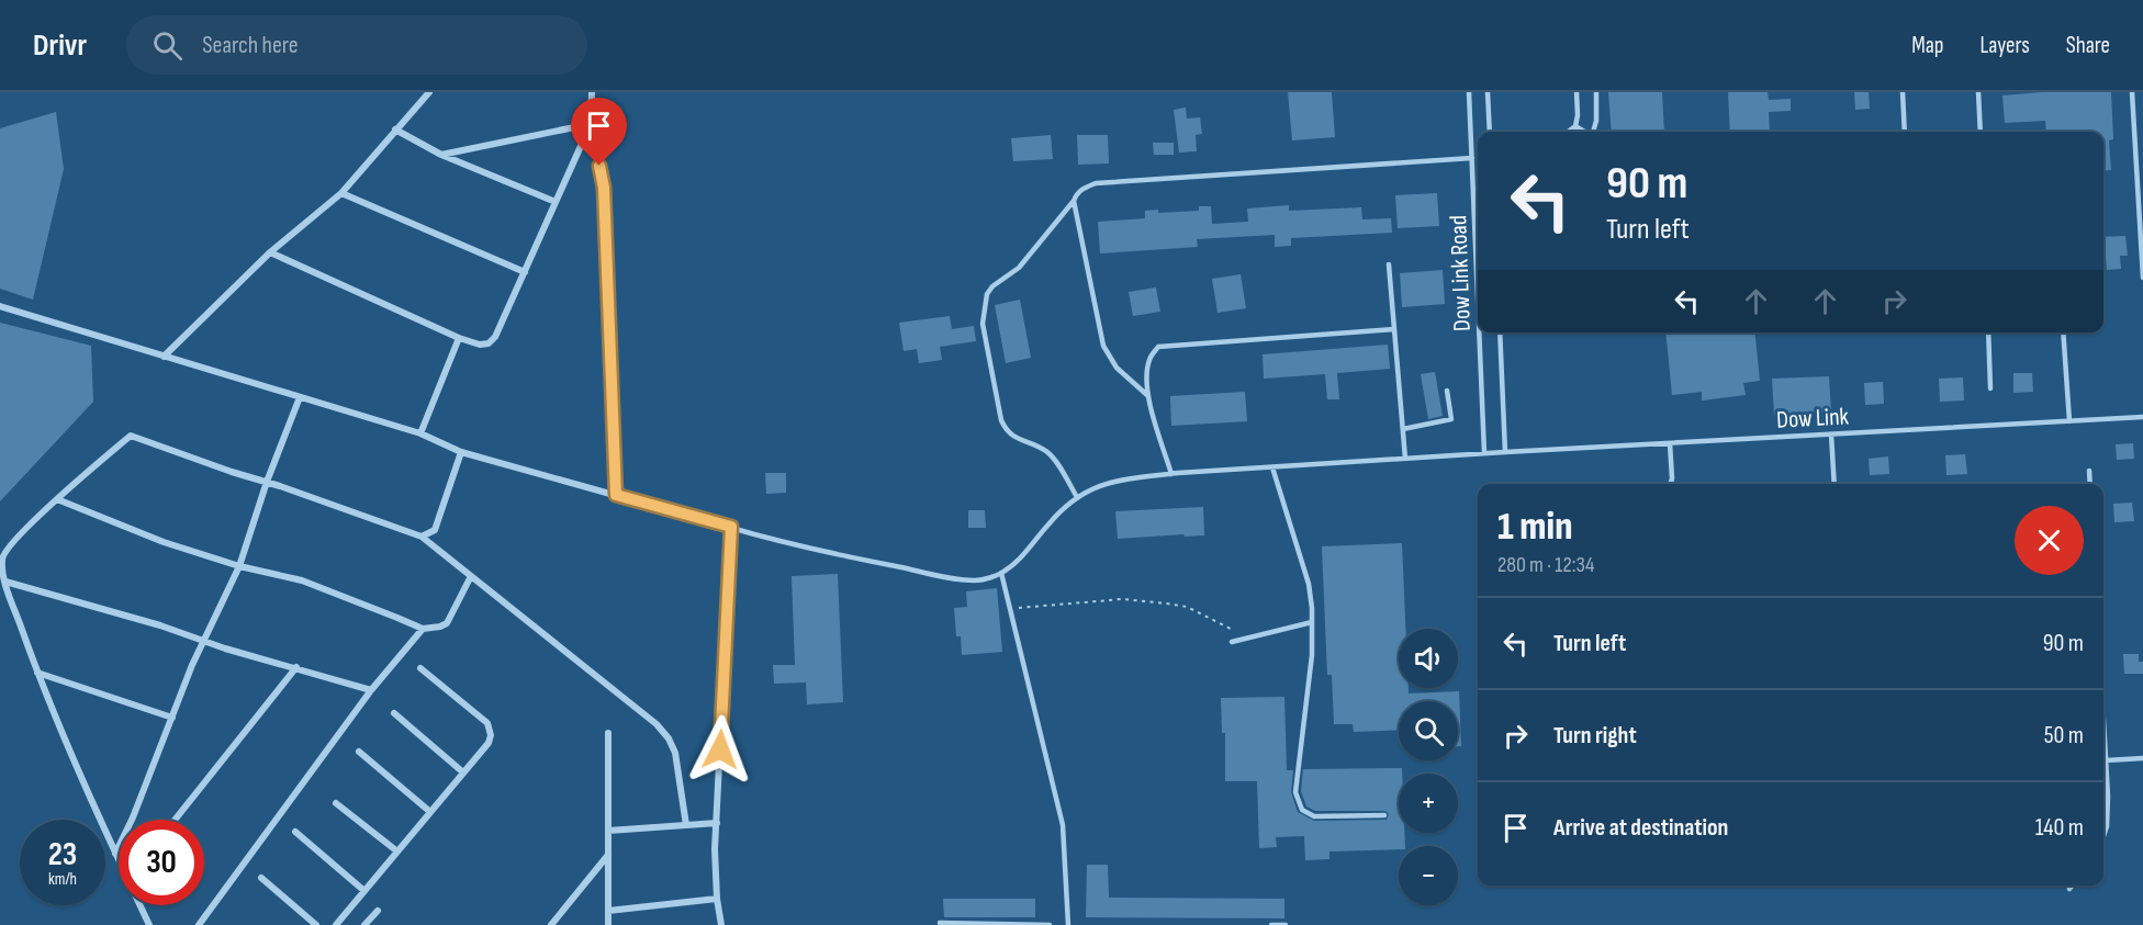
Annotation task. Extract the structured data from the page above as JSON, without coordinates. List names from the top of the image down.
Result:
{
  "streets": {
    "lane": ["Dow Link Road", "Dow Link"]
  },
  "crossings": [
    ["Dow Link Road", "Dow Link"]
  ],
  "page": {
    "header": "Drivr",
    "search": "Search here",
    "nav": ["Map", "Layers", "Share"],
    "turn": ["90 m", "Turn left"],
    "heading": ["1 min", "280 m · 12:34"],
    "list": [
      {
        "name": "Turn left",
        "value": "90 m"
      },
      {
        "name": "Turn right",
        "value": "50 m"
      },
      {
        "name": "Arrive at destination",
        "value": "140 m"
      }
    ],
    "map_buttons": ["+", "−"],
    "speed": "23 km/h",
    "limit": "30"
  }
}
